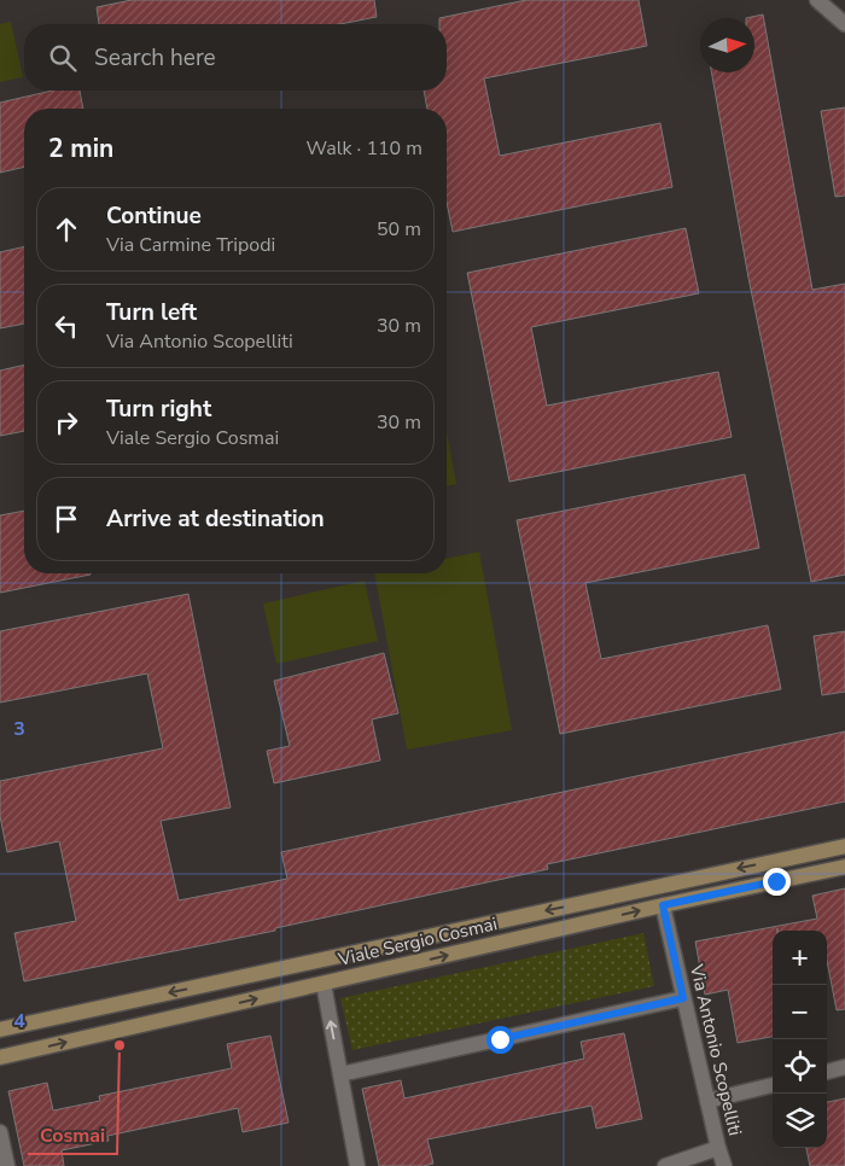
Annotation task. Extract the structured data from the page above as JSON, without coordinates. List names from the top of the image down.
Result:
{
  "streets": {
    "street": ["Viale Sergio Cosmai", "Via Antonio Scopelliti"]
  },
  "crossings": [
    ["Viale Sergio Cosmai", "Via Antonio Scopelliti"]
  ],
  "places": ["Cosmai"],
  "north": "right",
  "page": {
    "search": "Search here",
    "heading": ["2 min", "Walk · 110 m"],
    "list": [
      ["Continue", "Via Carmine Tripodi", "50 m"],
      ["Turn left", "Via Antonio Scopelliti", "30 m"],
      ["Turn right", "Viale Sergio Cosmai", "30 m"],
      "Arrive at destination"
    ],
    "map_buttons": ["+", "−"]
  },
  "grid": {
    "rows": ["3", "4"]
  }
}
